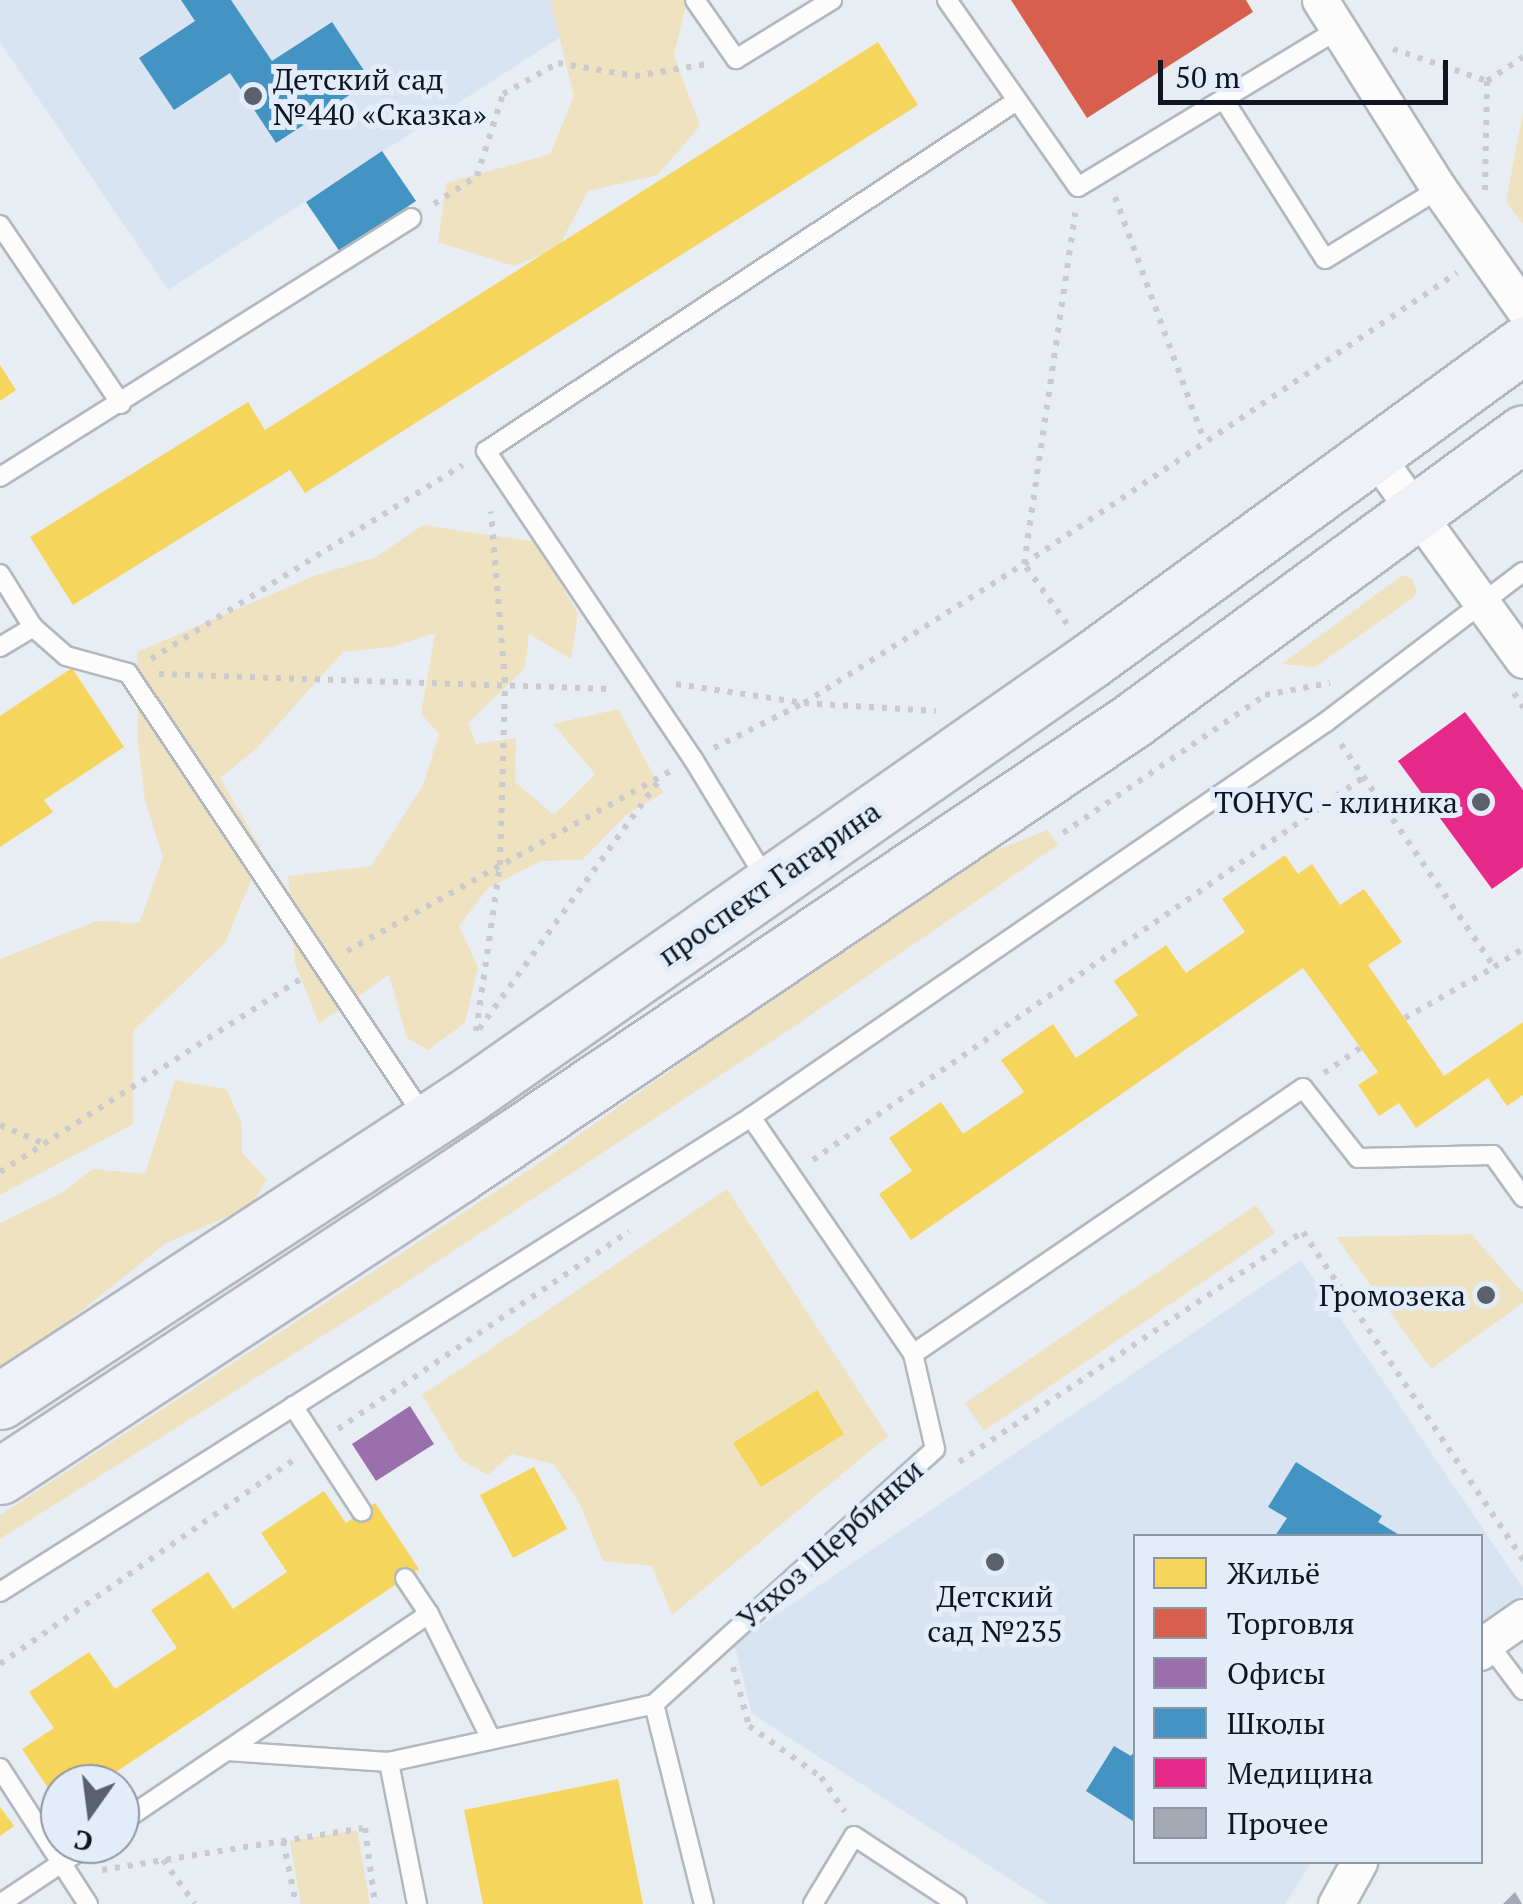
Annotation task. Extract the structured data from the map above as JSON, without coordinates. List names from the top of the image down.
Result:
{
  "streets": {
    "main road": ["проспект Гагарина"],
    "lane": ["Учхоз Щербинки"]
  },
  "places": [
    "Детский сад №440 «Сказка»",
    "ТОНУС - клиника",
    "Громозека",
    "Детский сад №235"
  ],
  "legend": [
    "Жильё",
    "Торговля",
    "Офисы",
    "Школы",
    "Медицина",
    "Прочее"
  ],
  "scale_bar": "50 m",
  "north": "bottom"
}
